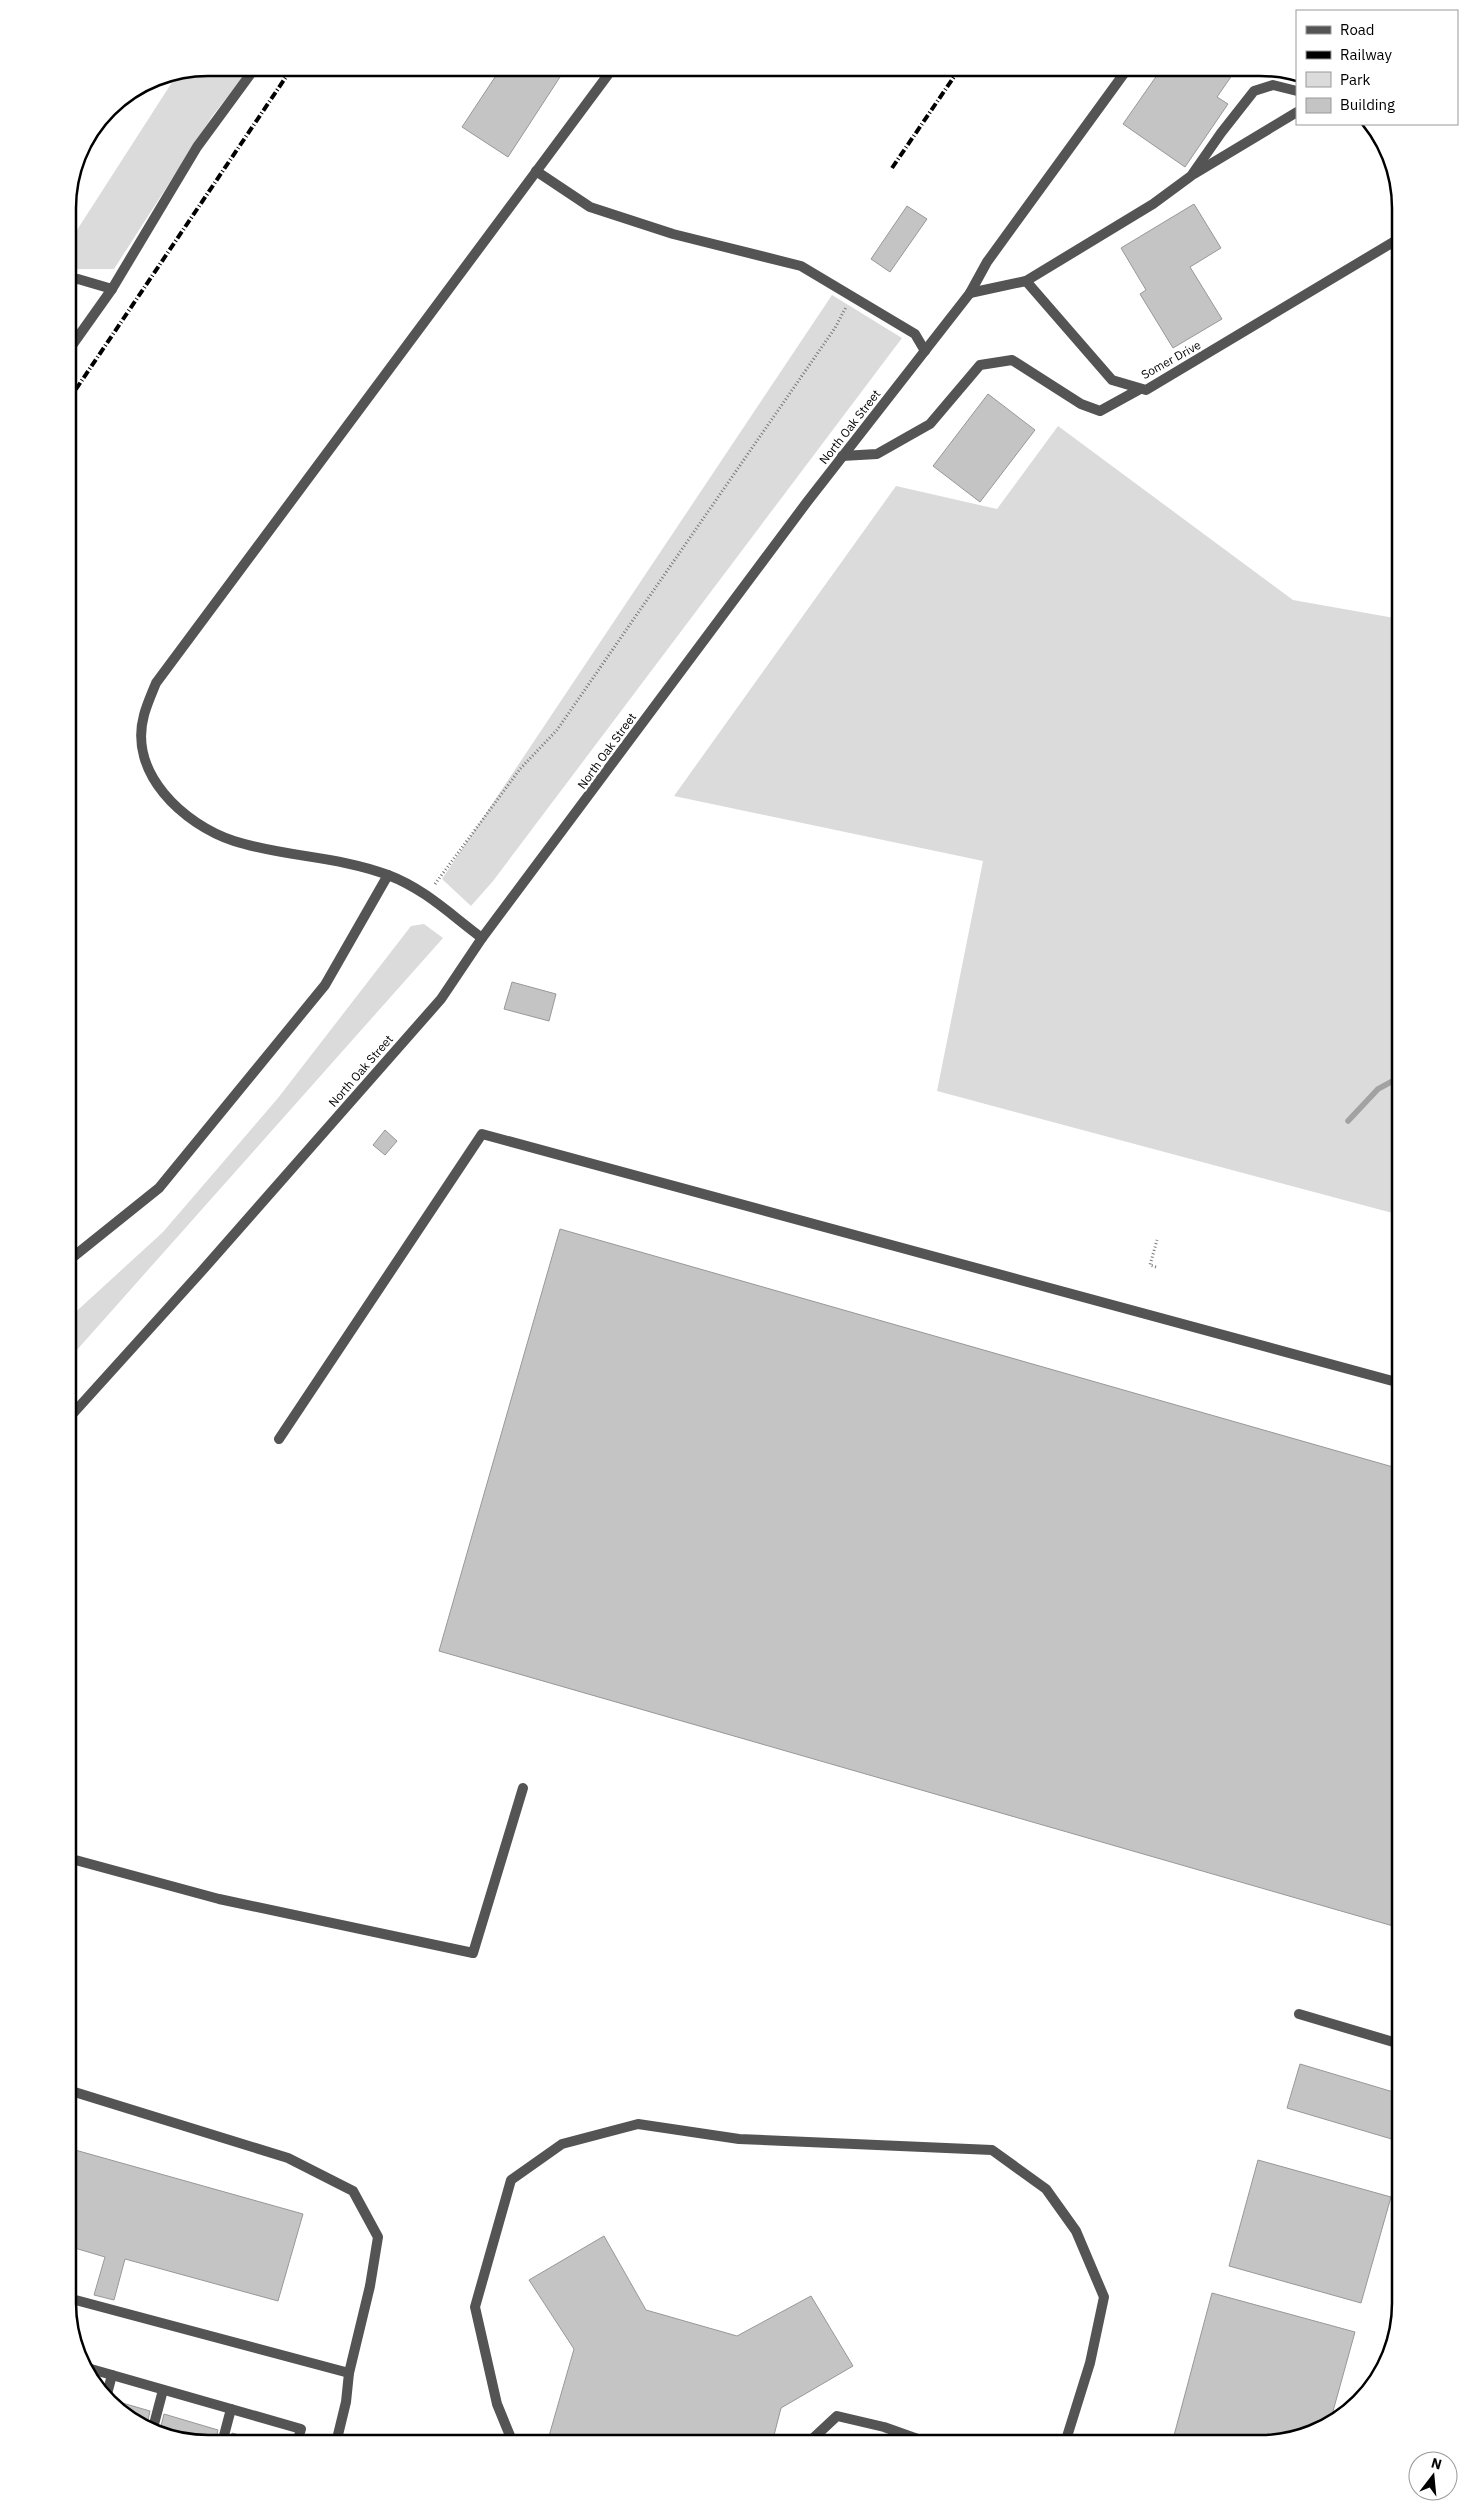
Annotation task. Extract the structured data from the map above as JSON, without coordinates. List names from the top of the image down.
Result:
{
  "streets": {
    "street": ["Somer Drive", "North Oak Street"]
  },
  "legend": [
    "Road",
    "Railway",
    "Park",
    "Building"
  ],
  "north": "top"
}
